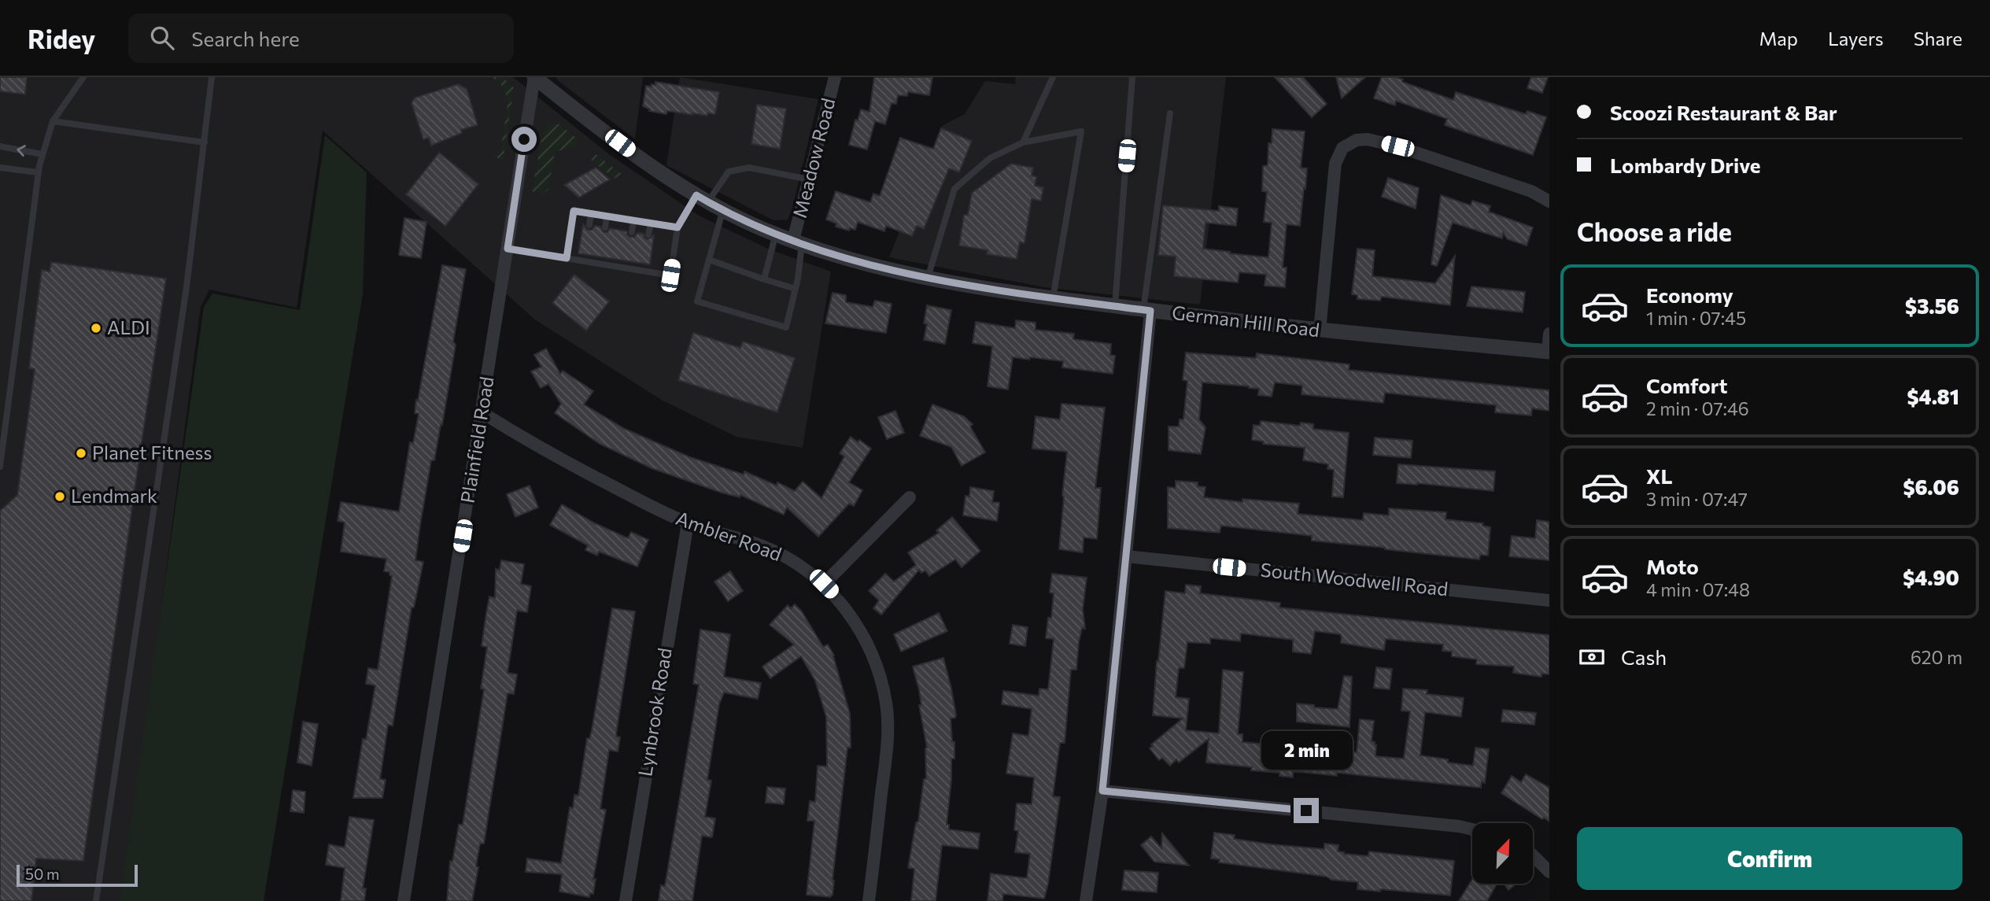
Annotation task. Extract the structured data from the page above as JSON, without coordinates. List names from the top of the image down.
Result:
{
  "streets": {
    "street": [
      "Meadow Road",
      "German Hill Road",
      "Plainfield Road",
      "Ambler Road",
      "South Woodwell Road",
      "Lynbrook Road"
    ]
  },
  "crossings": [
    ["Meadow Road", "German Hill Road"],
    ["German Hill Road", "Plainfield Road"],
    ["Plainfield Road", "Ambler Road"],
    ["Ambler Road", "Lynbrook Road"]
  ],
  "places": ["ALDI", "Planet Fitness", "Lendmark"],
  "scale_bar": "50 m",
  "north": "top right",
  "page": {
    "header": "Ridey",
    "search": "Search here",
    "nav": ["Map", "Layers", "Share"],
    "banner": ["Scoozi Restaurant & Bar", "Lombardy Drive"],
    "heading": "Choose a ride",
    "list": [
      {
        "name": "Economy",
        "note": "1 min · 07:45",
        "value": "$3.56"
      },
      {
        "name": "Comfort",
        "note": "2 min · 07:46",
        "value": "$4.81"
      },
      {
        "name": "XL",
        "note": "3 min · 07:47",
        "value": "$6.06"
      },
      {
        "name": "Moto",
        "note": "4 min · 07:48",
        "value": "$4.90"
      }
    ],
    "pay": ["Cash", "620 m"],
    "bubble": "2 min",
    "buttons": "Confirm",
    "scale": "50 m"
  }
}
